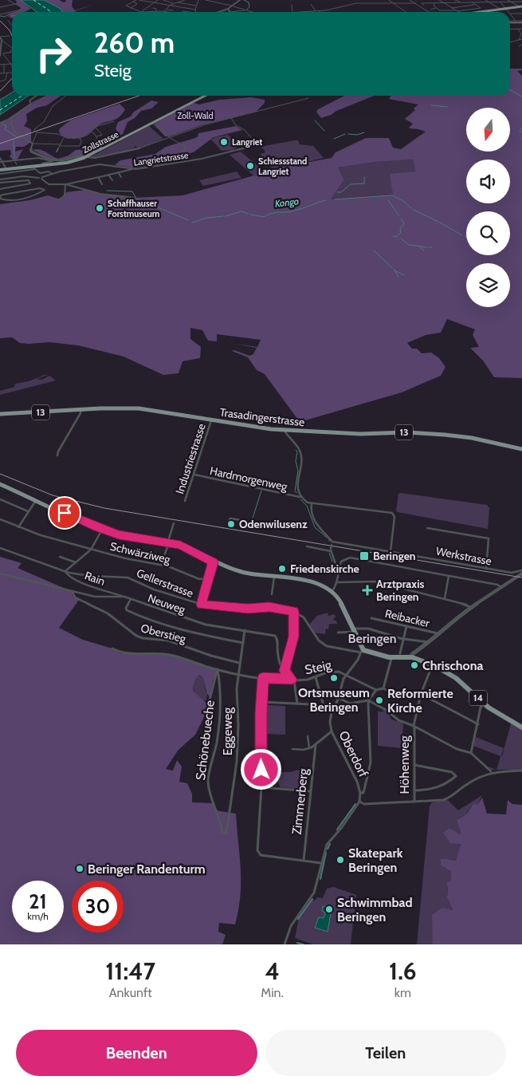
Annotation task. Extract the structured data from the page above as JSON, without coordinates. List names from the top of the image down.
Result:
{
  "streets": {
    "main road": [
      "Zollstrasse",
      "13",
      "Trasadingerstrasse",
      "14"
    ],
    "street": [
      "Langrietstrasse",
      "Industriestrasse",
      "Hardmorgenweg",
      "Schwärziweg",
      "Werkstrasse",
      "Rain",
      "Gellerstrasse",
      "Neuweg",
      "Reibacker",
      "Oberstieg",
      "Steig",
      "Eggeweg",
      "Schönebueche",
      "Oberdorf",
      "Höhenweg",
      "Zimmerberg"
    ]
  },
  "crossings": [
    ["Trasadingerstrasse", "Industriestrasse"],
    ["Industriestrasse", "Hardmorgenweg"],
    ["Rain", "Gellerstrasse"],
    ["Rain", "Neuweg"],
    ["Neuweg", "Oberstieg"],
    ["Neuweg", "Steig"],
    ["Neuweg", "Eggeweg"],
    ["Oberstieg", "Eggeweg"],
    ["Steig", "Eggeweg"],
    ["Steig", "Schönebueche"],
    ["Steig", "Oberdorf"],
    ["14", "Oberdorf"],
    ["14", "Höhenweg"],
    ["Eggeweg", "Schönebueche"]
  ],
  "districts": ["Beringen"],
  "water": ["Kongo"],
  "parks": ["Zoll-Wald"],
  "places": {
    "other": [
      "Langriet",
      "Schiessstand Langriet",
      "Schaffhauser Forstmuseum",
      "Odenwilusenz",
      "Friedenskirche",
      "Chrischona",
      "Ortsmuseum Beringen",
      "Reformierte Kirche",
      "Skatepark Beringen",
      "Beringer Randenturm",
      "Schwimmbad Beringen"
    ],
    "transit": ["Beringen"],
    "health": ["Arztpraxis Beringen"]
  },
  "north": "bottom",
  "page": {
    "turn": ["260 m", "Steig"],
    "speed": "21 km/h",
    "limit": "30",
    "eta": [
      "11:47",
      "Ankunft",
      "4",
      "Min.",
      "1.6",
      "km"
    ],
    "buttons": ["Beenden", "Teilen"]
  }
}
